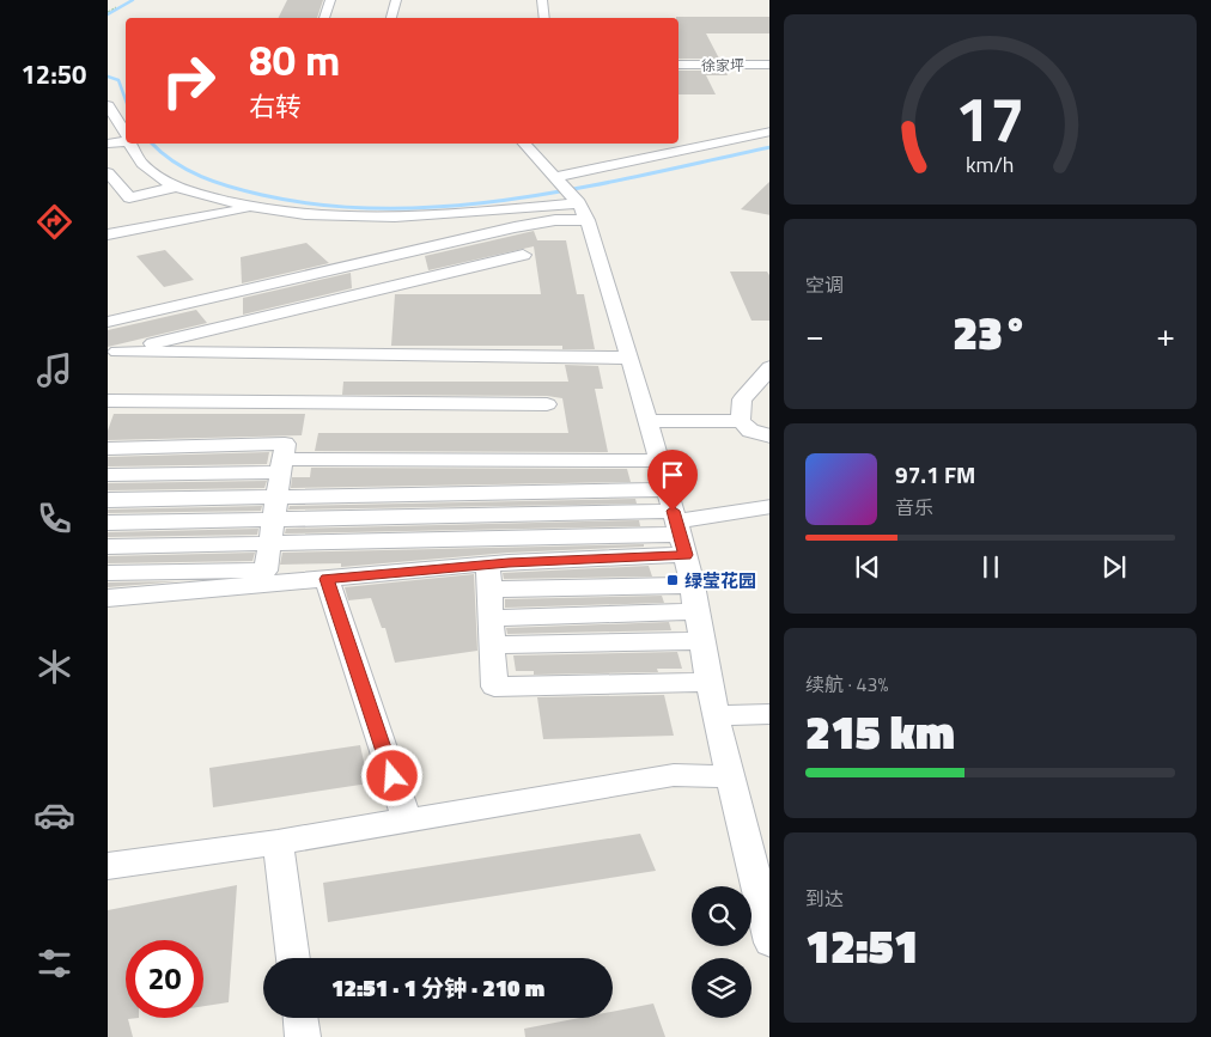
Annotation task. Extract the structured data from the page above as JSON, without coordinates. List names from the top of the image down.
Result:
{
  "streets": {
    "street": ["徐家坪"]
  },
  "places": {
    "transit": ["绿莹花园"]
  },
  "page": {
    "tabs": "12:50",
    "turn": ["80 m", "右转"],
    "tile": [
      "空调",
      ["续航 · 43%", "215 km"],
      ["到达", "12:51"]
    ],
    "heat": ["−", "23°", "+"],
    "song": ["97.1 FM", "音乐"],
    "limit": "20",
    "trip": "12:51 · 1 分钟 · 210 m",
    "gauge": ["17", "km/h"]
  }
}
